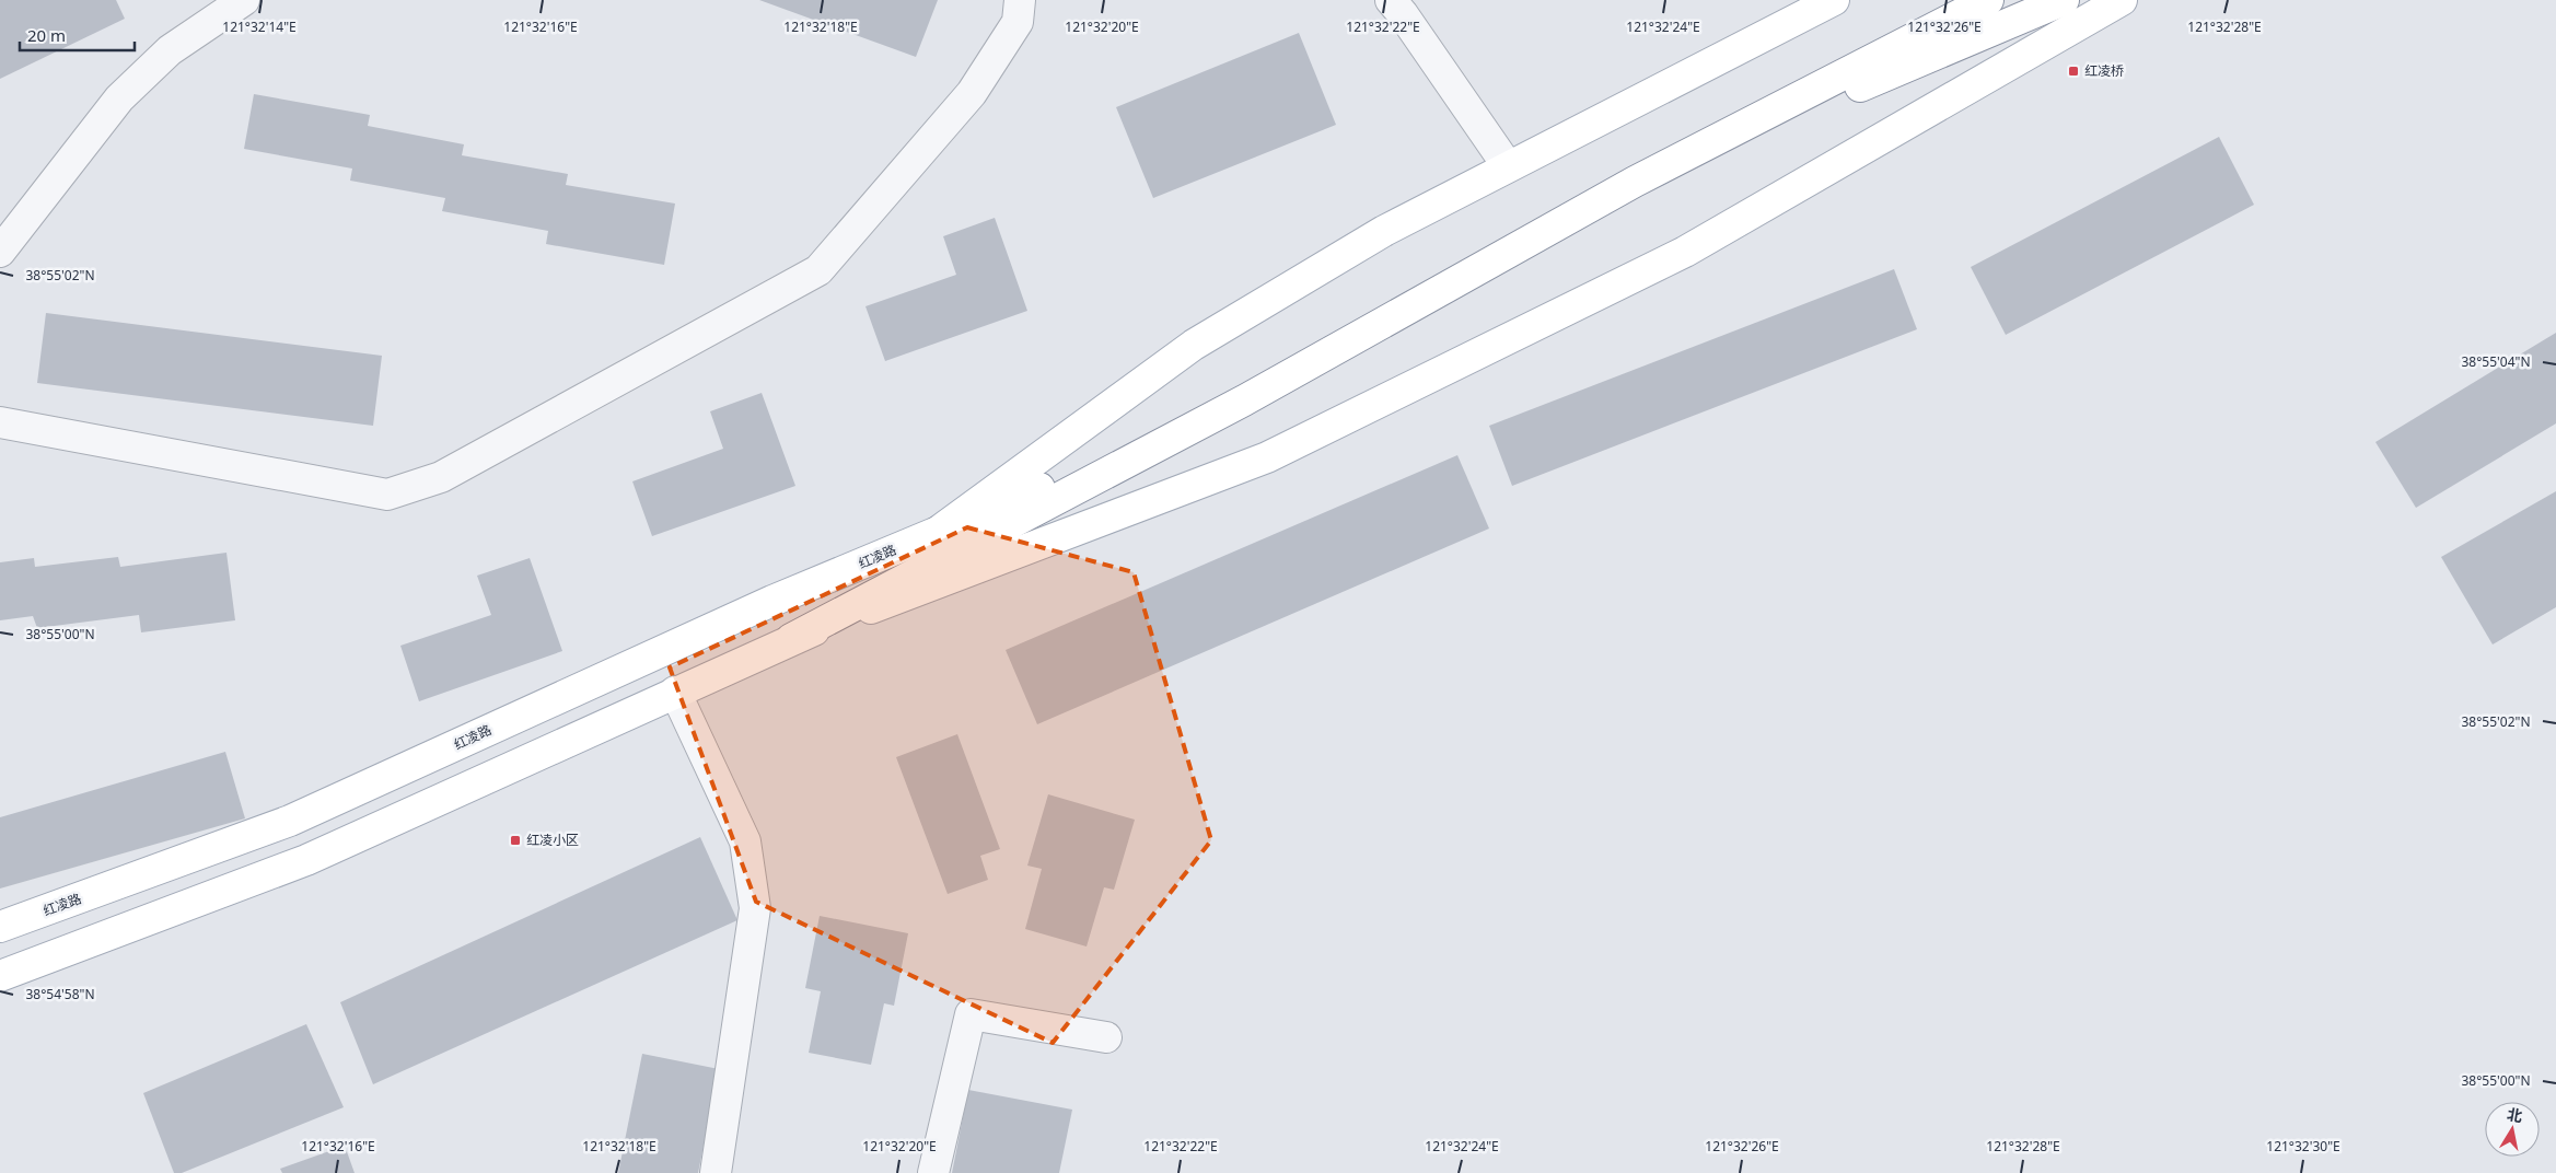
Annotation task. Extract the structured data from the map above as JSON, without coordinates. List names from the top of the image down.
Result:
{
  "streets": {
    "main road": ["红凌路"]
  },
  "places": {
    "transit": ["红凌桥", "红凌小区"]
  },
  "scale_bar": "20 m",
  "north": "top",
  "coordinates": [
    "121°32'18\"E",
    "121°32'22\"E",
    "121°32'28\"E",
    "121°32'14\"E",
    "121°32'16\"E",
    "121°32'20\"E",
    "121°32'24\"E",
    "121°32'26\"E",
    "38°55'02\"N",
    "38°55'04\"N",
    "38°55'00\"N",
    "38°54'58\"N",
    "121°32'30\"E"
  ]
}
